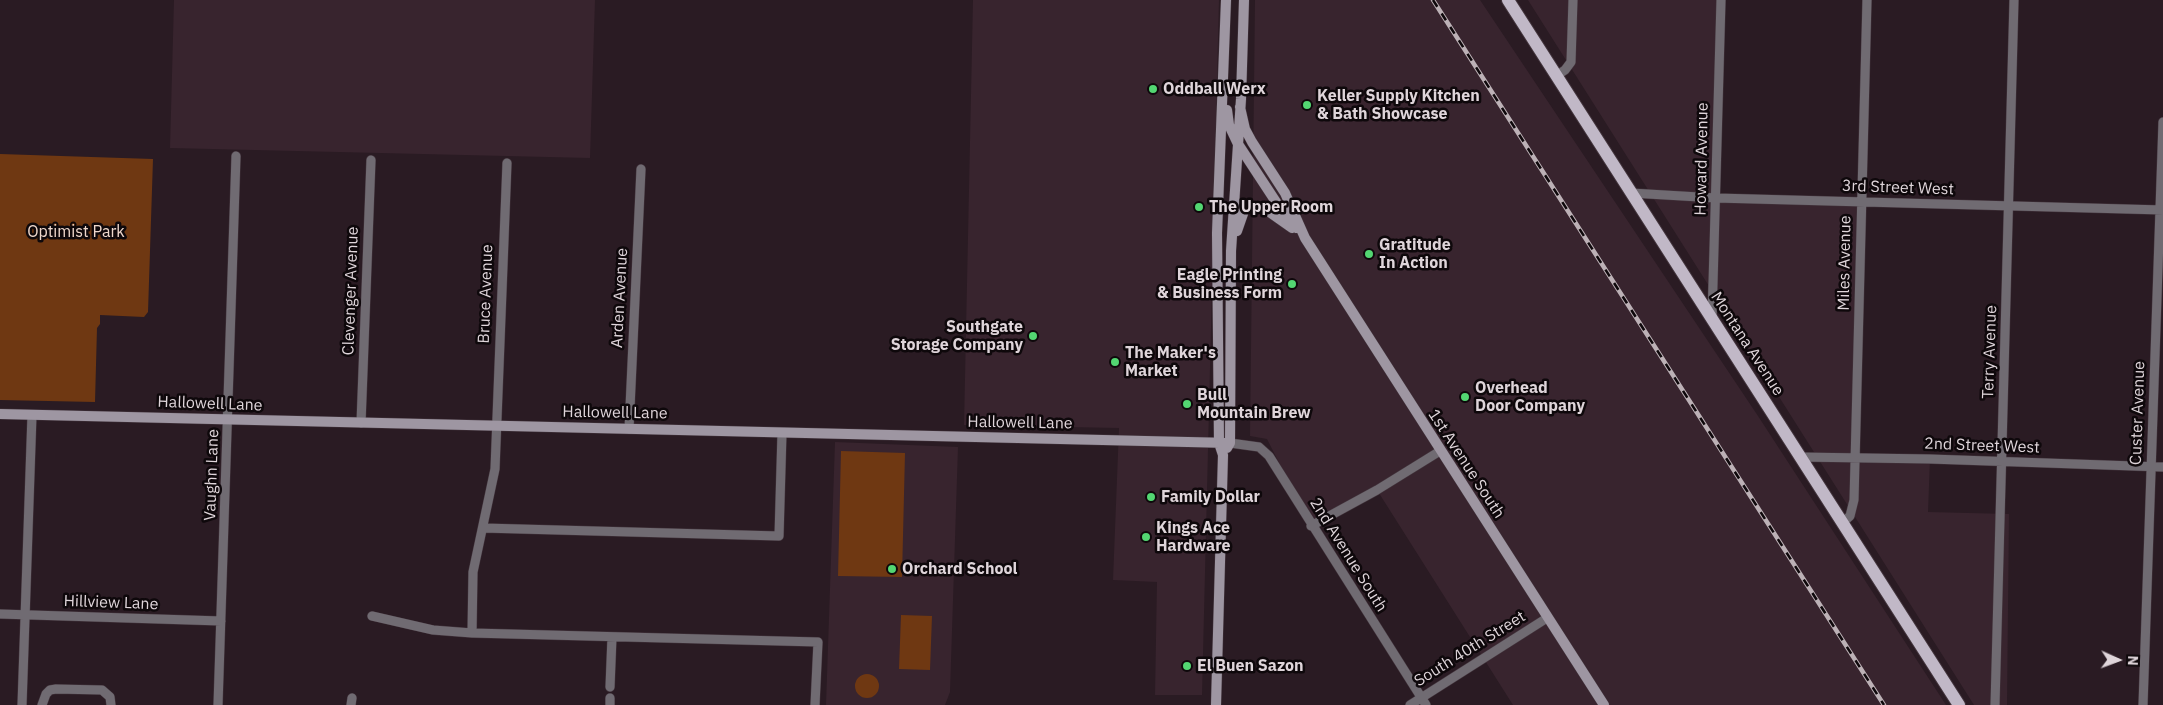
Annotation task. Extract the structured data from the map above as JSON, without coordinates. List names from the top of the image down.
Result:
{
  "streets": {
    "main road": ["Montana Avenue"],
    "street": [
      "Howard Avenue",
      "3rd Street West",
      "Miles Avenue",
      "Clevenger Avenue",
      "Bruce Avenue",
      "Arden Avenue",
      "Terry Avenue",
      "Hallowell Lane",
      "Custer Avenue",
      "2nd Street West",
      "1st Avenue South",
      "Vaughn Lane",
      "2nd Avenue South",
      "Hillview Lane",
      "South 40th Street"
    ]
  },
  "crossings": [
    ["Howard Avenue", "3rd Street West"],
    ["Howard Avenue", "Montana Avenue"],
    ["3rd Street West", "Miles Avenue"],
    ["3rd Street West", "Montana Avenue"],
    ["3rd Street West", "Terry Avenue"],
    ["3rd Street West", "Custer Avenue"],
    ["Miles Avenue", "Montana Avenue"],
    ["Miles Avenue", "2nd Street West"],
    ["Clevenger Avenue", "Hallowell Lane"],
    ["Bruce Avenue", "Hallowell Lane"],
    ["Arden Avenue", "Hallowell Lane"],
    ["Montana Avenue", "2nd Street West"],
    ["Terry Avenue", "2nd Street West"],
    ["Hallowell Lane", "Vaughn Lane"],
    ["Hallowell Lane", "2nd Avenue South"],
    ["Custer Avenue", "2nd Street West"],
    ["1st Avenue South", "South 40th Street"],
    ["Vaughn Lane", "Hillview Lane"],
    ["2nd Avenue South", "South 40th Street"]
  ],
  "parks": ["Optimist Park"],
  "places": [
    "Oddball Werx",
    "Keller Supply Kitchen & Bath Showcase",
    "The Upper Room",
    "Gratitude In Action",
    "Eagle Printing & Business Form",
    "Southgate Storage Company",
    "The Maker's Market",
    "Overhead Door Company",
    "Bull Mountain Brew",
    "Family Dollar",
    "Kings Ace Hardware",
    "Orchard School",
    "El Buen Sazon"
  ],
  "north": "right"
}
